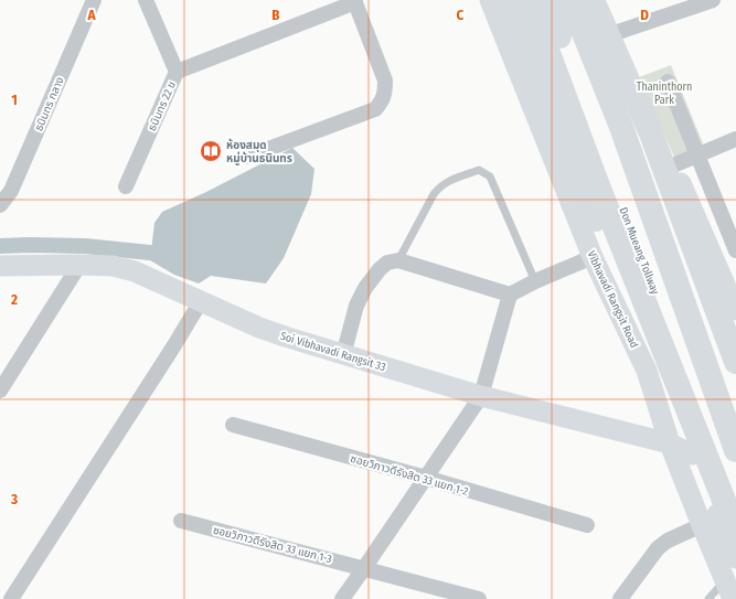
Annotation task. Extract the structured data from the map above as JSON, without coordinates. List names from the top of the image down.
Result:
{
  "streets": {
    "highway": ["Don Mueang Tollway"],
    "main road": ["Vibhavadi Rangsit Road", "Soi Vibhavadi Rangsit 33"],
    "street": [
      "ธนินทร กลาง",
      "ธนินทร 22 ข",
      "ซอยวิภาวดีรังสิต 33 แยก 1-2",
      "ซอยวิภาวดีรังสิต 33 แยก 1-3"
    ]
  },
  "crossings": [
    ["Vibhavadi Rangsit Road", "Soi Vibhavadi Rangsit 33"]
  ],
  "parks": ["Thaninthorn Park"],
  "places": {
    "library": ["ห้องสมุด หมู่บ้านธนินทร"]
  },
  "grid": {
    "columns": [
      "A",
      "B",
      "C",
      "D"
    ],
    "rows": ["1", "2", "3"]
  }
}
